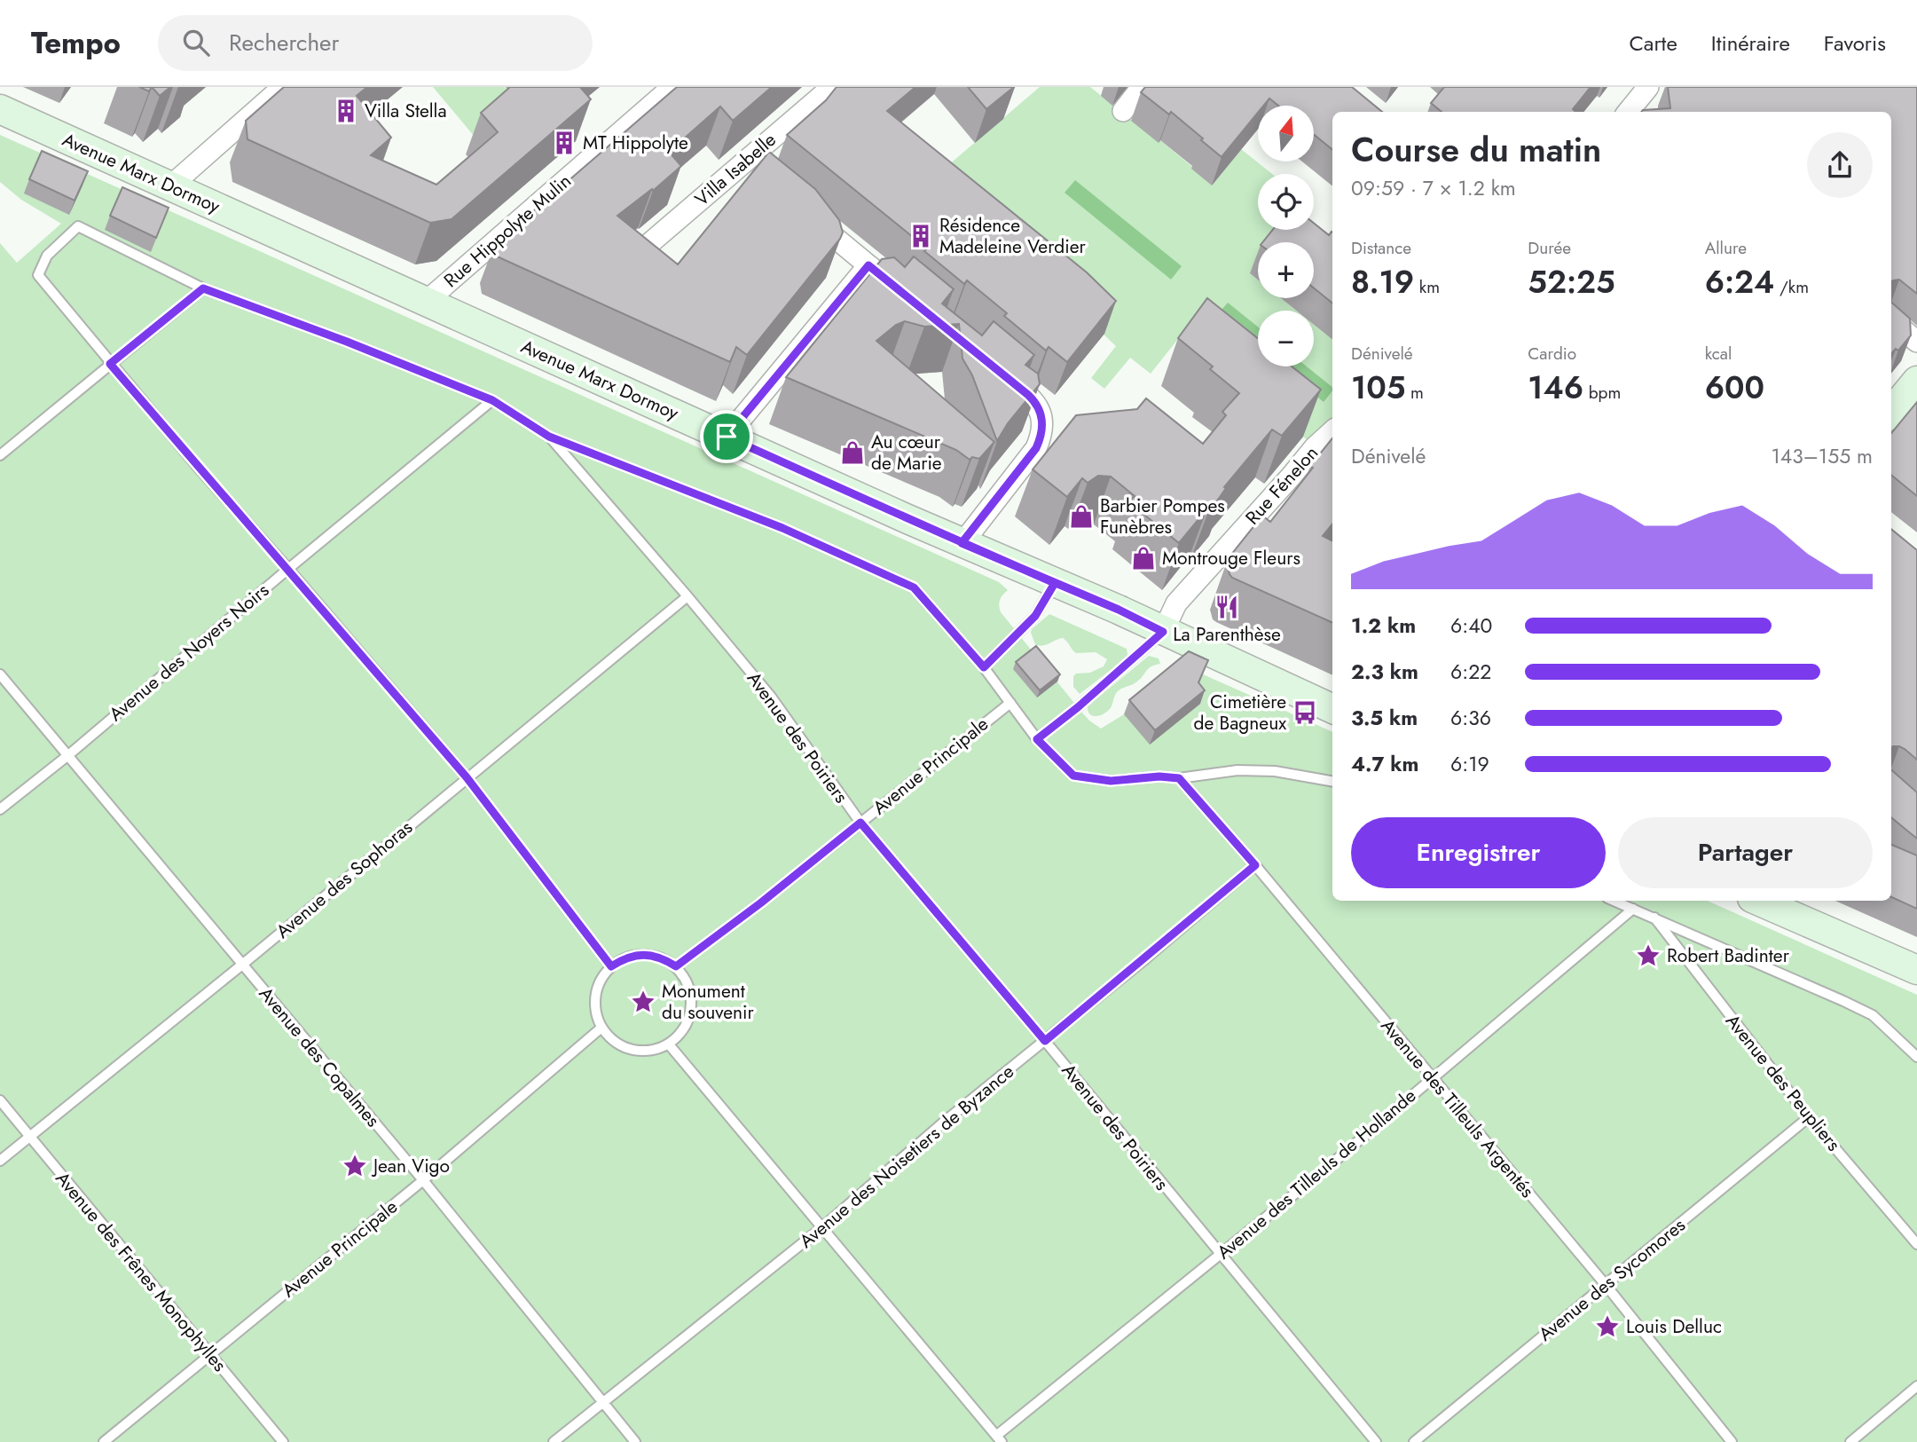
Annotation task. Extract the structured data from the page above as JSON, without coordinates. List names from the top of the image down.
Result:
{
  "streets": {
    "main road": ["Avenue Marx Dormoy"],
    "street": ["Villa Isabelle", "Rue Hippolyte Mulin", "Rue Fénelon"],
    "lane": [
      "Avenue des Noyers Noirs",
      "Avenue des Poiriers",
      "Avenue Principale",
      "Avenue des Sophoras",
      "Avenue des Copalmes",
      "Avenue des Peupliers",
      "Avenue des Tilleuls Argentés",
      "Avenue des Noisetiers de Byzance",
      "Avenue des Tilleuls de Hollande",
      "Avenue des Frênes Monophylles",
      "Avenue des Sycomores"
    ]
  },
  "crossings": [
    ["Avenue Marx Dormoy", "Rue Hippolyte Mulin"],
    ["Avenue Marx Dormoy", "Rue Fénelon"],
    ["Avenue des Noyers Noirs", "Avenue des Copalmes"],
    ["Avenue des Poiriers", "Avenue Principale"],
    ["Avenue des Poiriers", "Avenue des Sophoras"],
    ["Avenue des Poiriers", "Avenue des Noisetiers de Byzance"],
    ["Avenue des Poiriers", "Avenue des Tilleuls de Hollande"],
    ["Avenue Principale", "Avenue des Copalmes"],
    ["Avenue Principale", "Avenue des Frênes Monophylles"],
    ["Avenue des Sophoras", "Avenue des Copalmes"],
    ["Avenue des Sophoras", "Avenue des Frênes Monophylles"],
    ["Avenue des Copalmes", "Avenue des Noisetiers de Byzance"],
    ["Avenue des Peupliers", "Avenue des Sycomores"],
    ["Avenue des Tilleuls Argentés", "Avenue des Noisetiers de Byzance"],
    ["Avenue des Tilleuls Argentés", "Avenue des Tilleuls de Hollande"],
    ["Avenue des Tilleuls Argentés", "Avenue des Sycomores"]
  ],
  "places": {
    "building": ["Villa Stella", "MT Hippolyte", "Résidence Madeleine Verdier"],
    "shop": ["Au cœur de Marie", "Barbier Pompes Funèbres", "Montrouge Fleurs"],
    "restaurant": ["La Parenthèse"],
    "bus stop": ["Cimetière de Bagneux"],
    "place": [
      "Robert Badinter",
      "Monument du souvenir",
      "Jean Vigo",
      "Louis Delluc"
    ]
  },
  "north": "top",
  "page": {
    "header": "Tempo",
    "search": "Rechercher",
    "nav": ["Carte", "Itinéraire", "Favoris"],
    "map_buttons": ["+", "−"],
    "heading": ["Course du matin", "09:59 · 7 × 1.2 km"],
    "stats": [
      ["Distance", "8.19 km"],
      ["Durée", "52:25"],
      ["Allure", "6:24 /km"],
      ["Dénivelé", "105 m"],
      ["Cardio", "146 bpm"],
      ["kcal", "600"]
    ],
    "chart": ["Dénivelé", "143–155 m"],
    "list": [
      {
        "name": "1.2 km",
        "note": "6:40"
      },
      {
        "name": "2.3 km",
        "note": "6:22"
      },
      {
        "name": "3.5 km",
        "note": "6:36"
      },
      {
        "name": "4.7 km",
        "note": "6:19"
      }
    ],
    "buttons": ["Enregistrer", "Partager"]
  }
}
